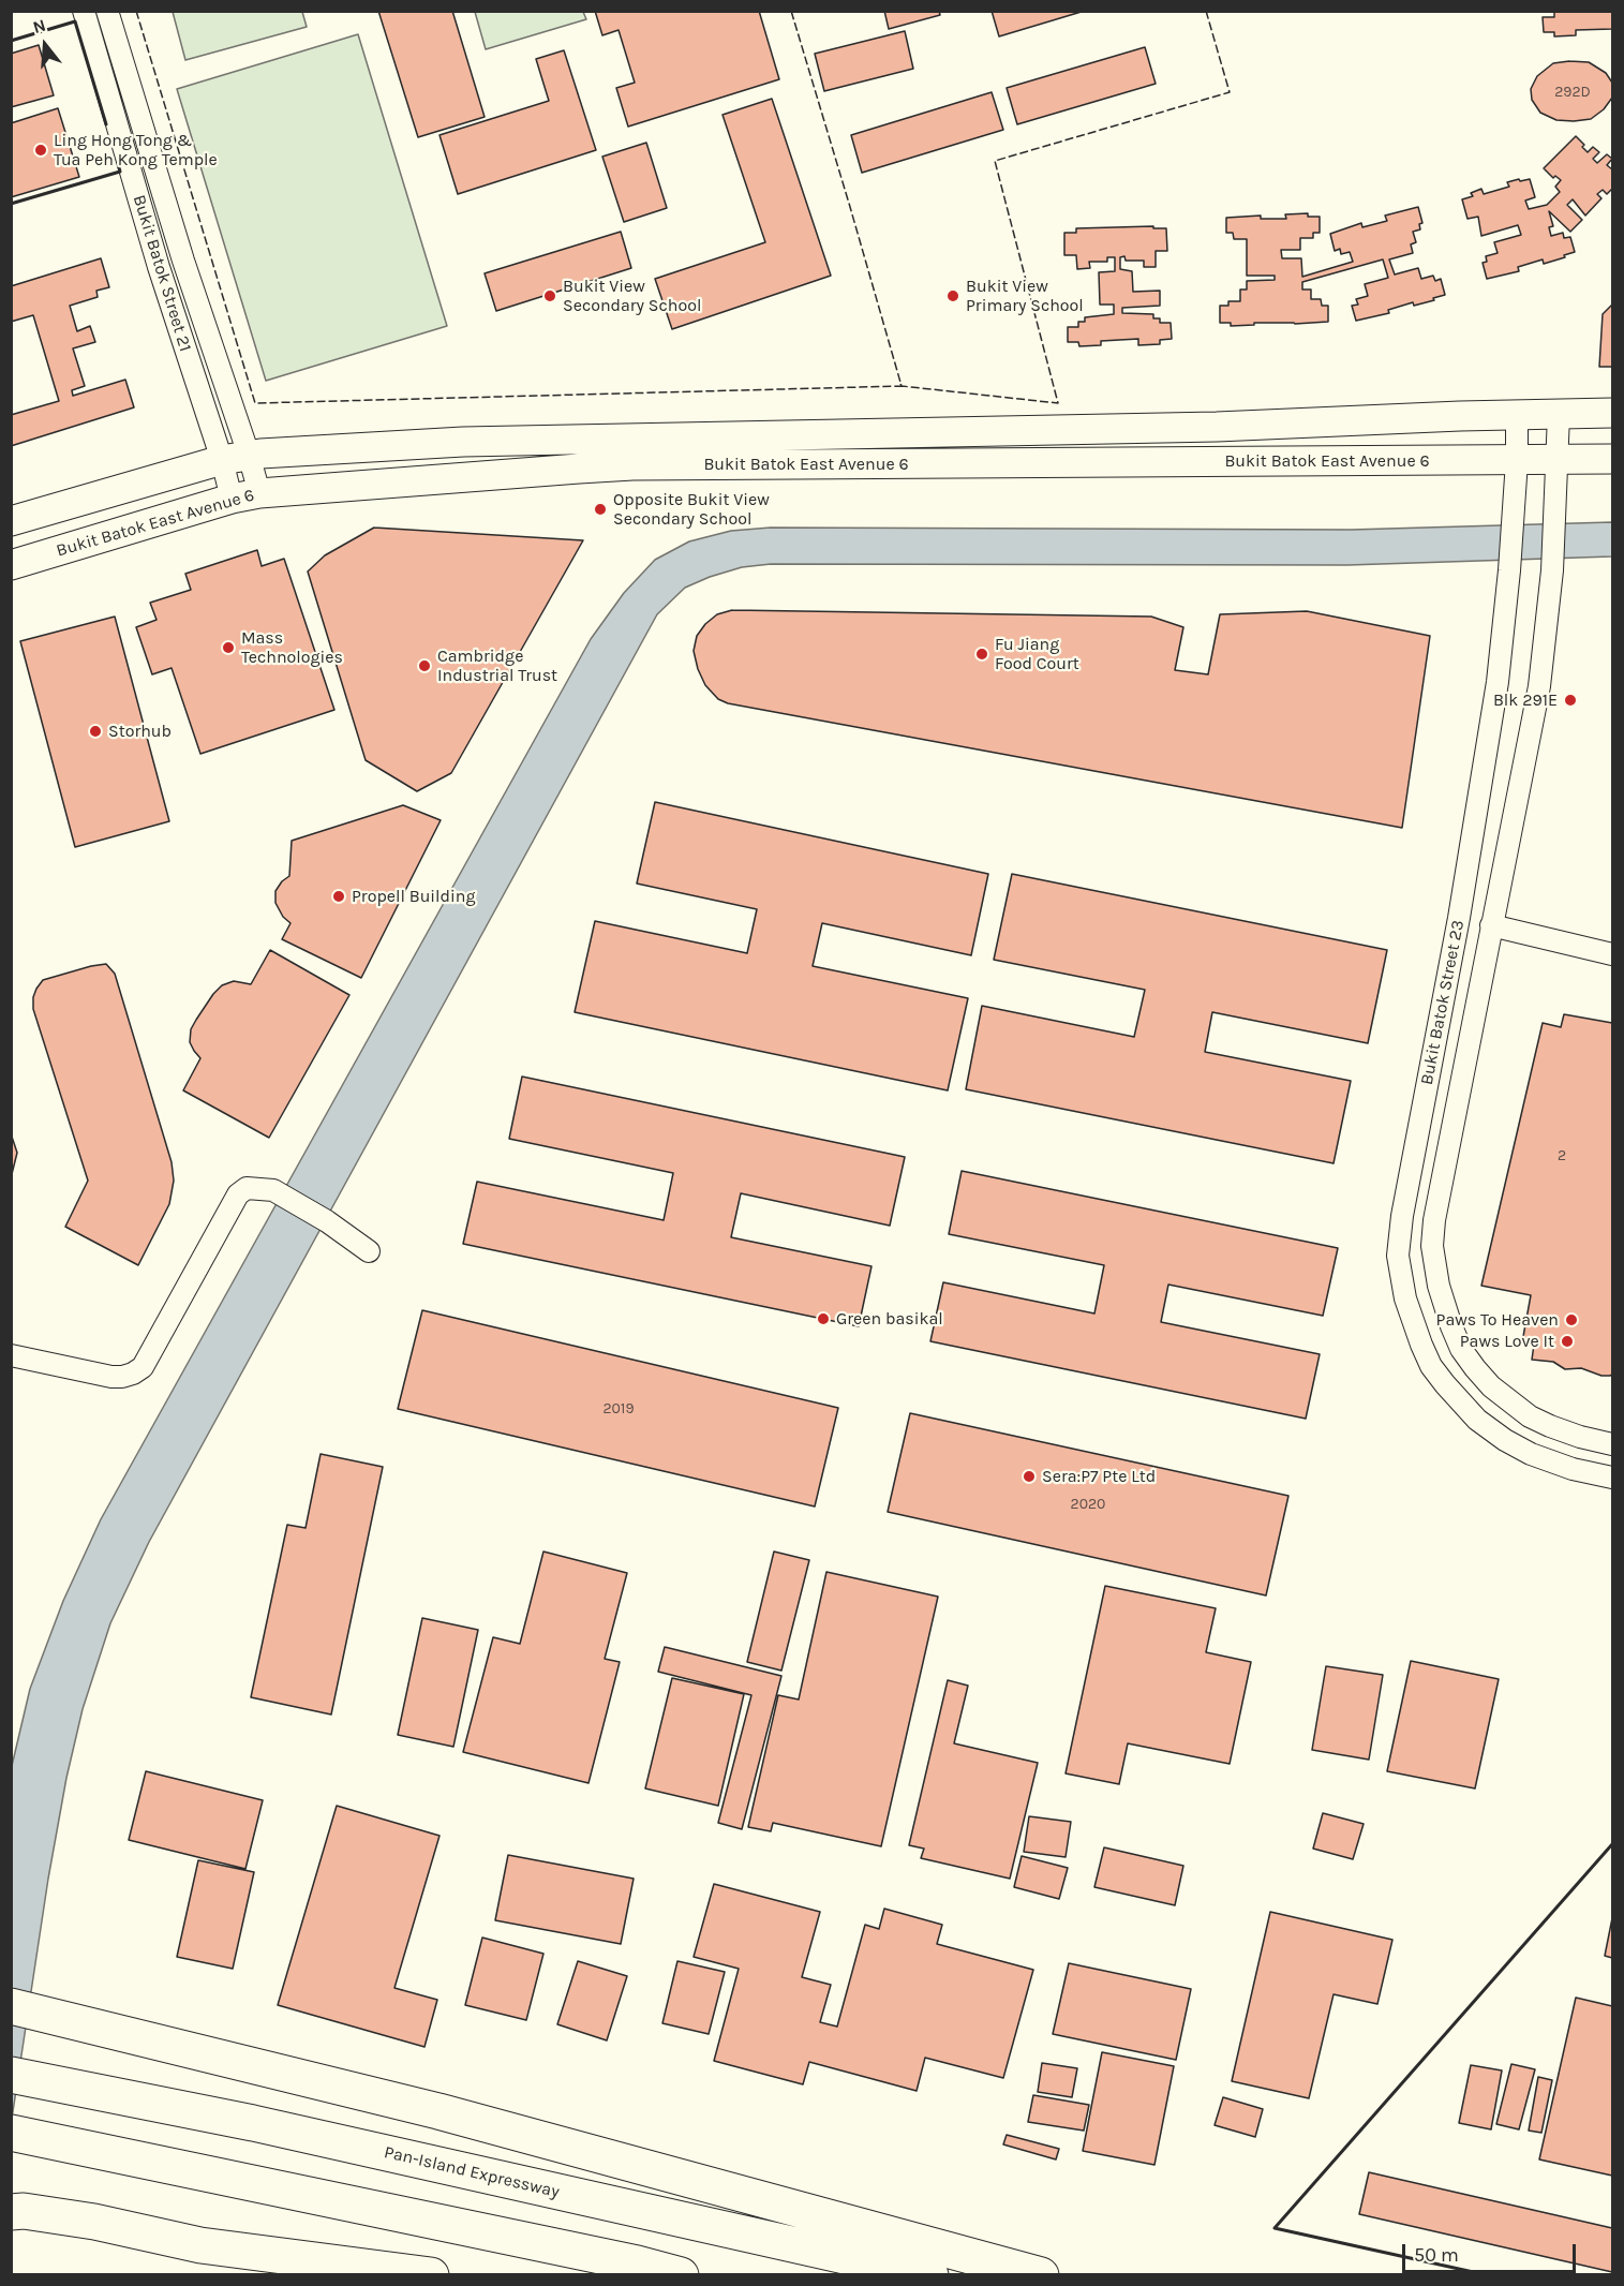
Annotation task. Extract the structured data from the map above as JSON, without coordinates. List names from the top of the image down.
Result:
{
  "streets": {
    "highway": ["Pan-Island Expressway"],
    "main road": ["Bukit Batok East Avenue 6"],
    "street": ["Bukit Batok Street 21", "Bukit Batok Street 23"]
  },
  "crossings": [
    ["Bukit Batok Street 21", "Bukit Batok East Avenue 6"],
    ["Bukit Batok East Avenue 6", "Bukit Batok Street 23"]
  ],
  "places": [
    "Ling Hong Tong & Tua Peh Kong Temple",
    "Bukit View Secondary School",
    "Bukit View Primary School",
    "Opposite Bukit View Secondary School",
    "Mass Technologies",
    "Fu Jiang Food Court",
    "Cambridge Industrial Trust",
    "Blk 291E",
    "Storhub",
    "Propell Building",
    "Green basikal",
    "Paws To Heaven",
    "Paws Love It",
    "Sera:P7 Pte Ltd"
  ],
  "house_numbers": [
    "292D",
    "2",
    "2019",
    "2020"
  ],
  "scale_bar": "50 m",
  "north": "top"
}
